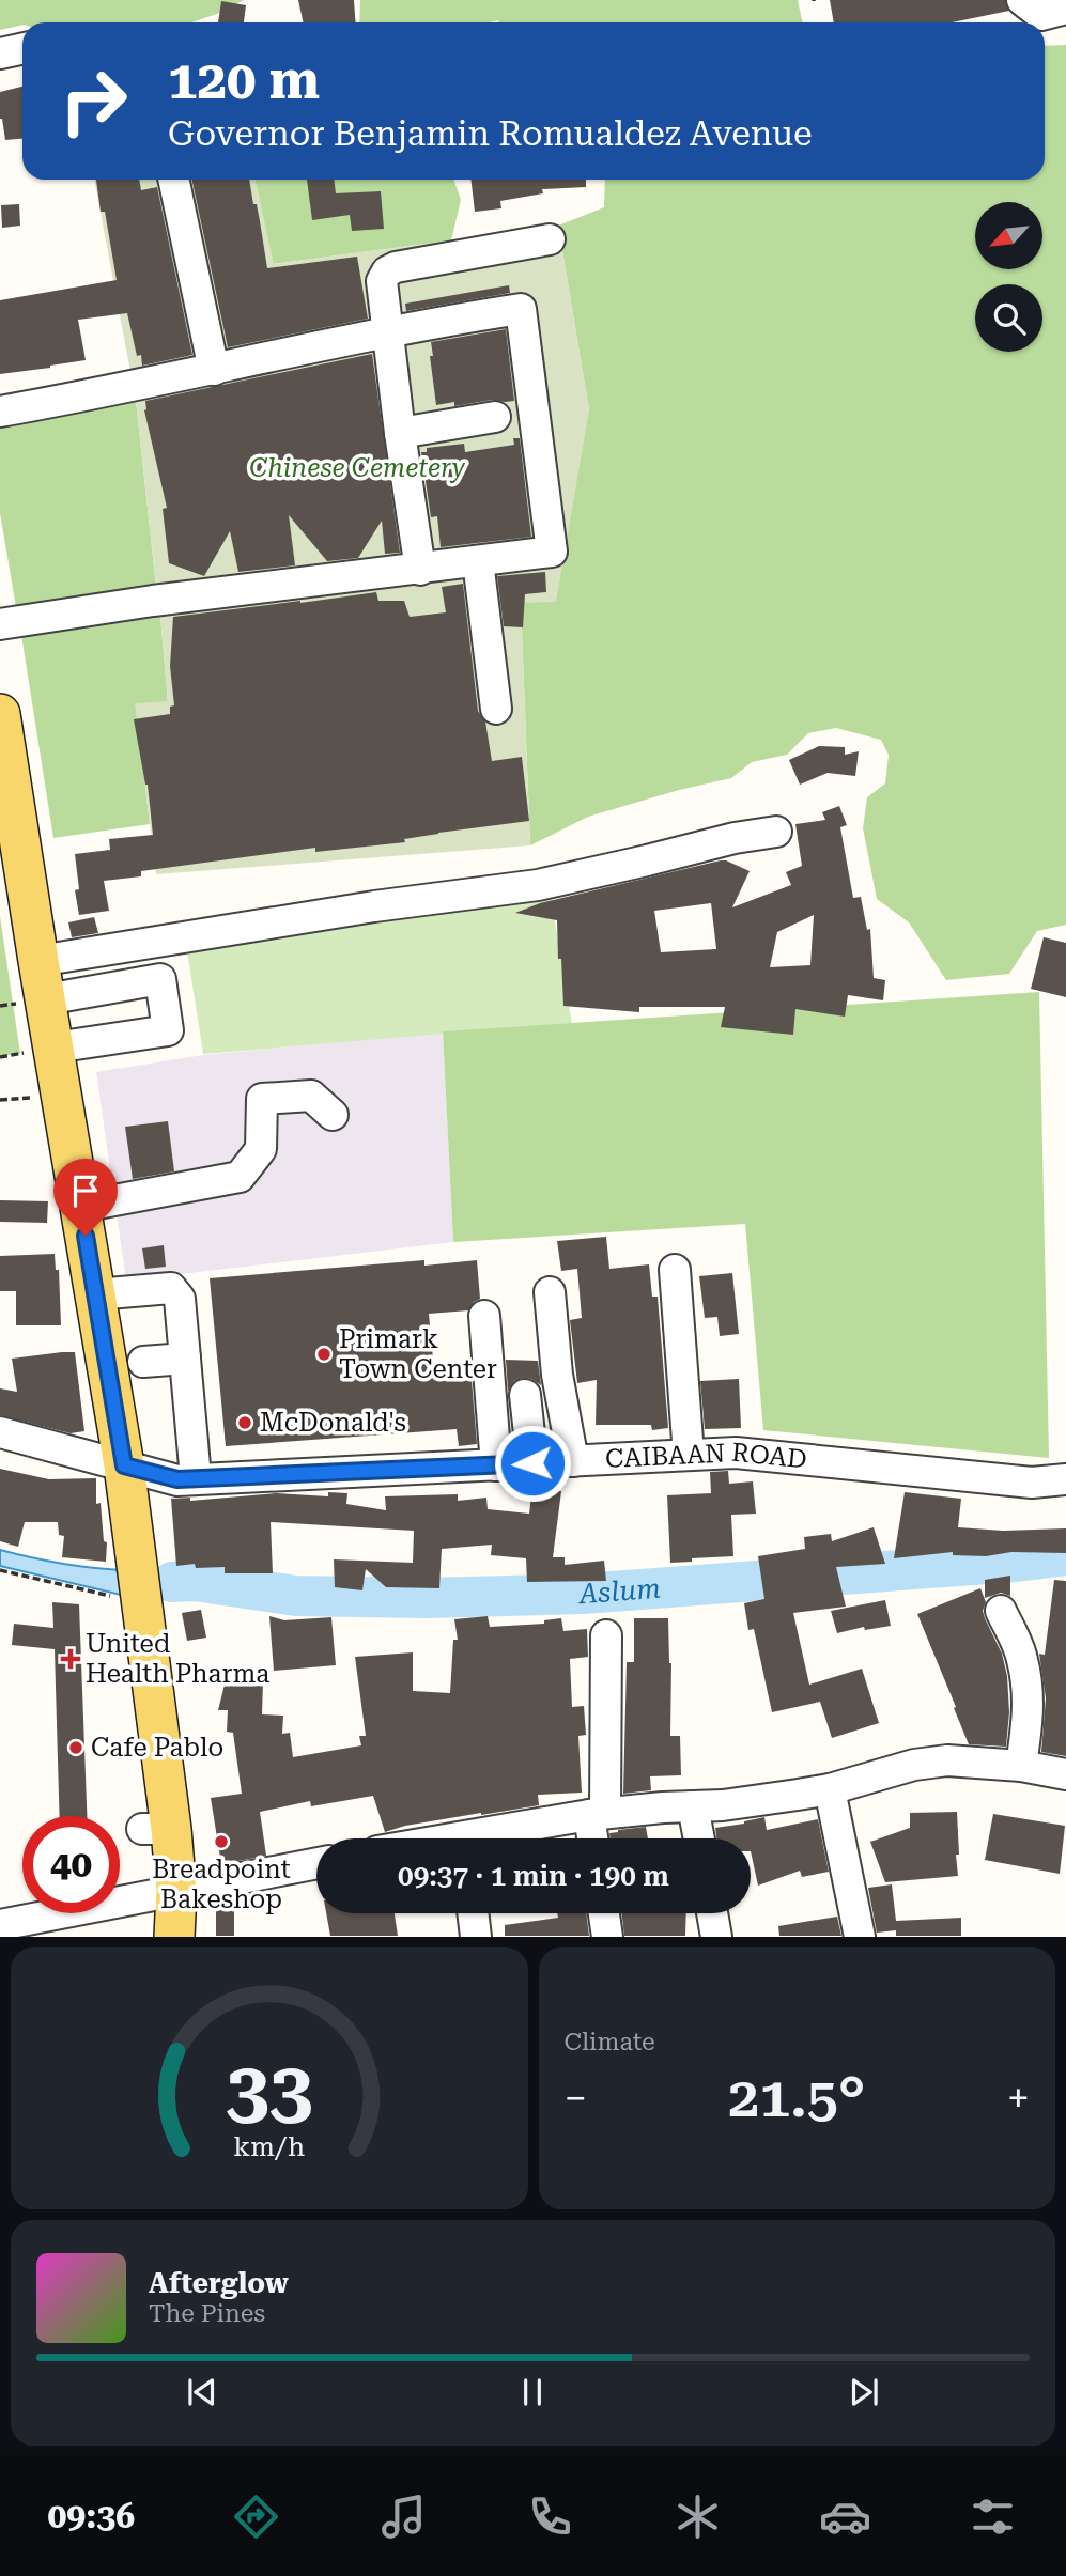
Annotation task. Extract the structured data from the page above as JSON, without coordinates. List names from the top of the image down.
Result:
{
  "streets": {
    "street": ["CAIBAAN ROAD"]
  },
  "water": ["Aslum"],
  "parks": ["Chinese Cemetery"],
  "places": {
    "other": [
      "Primark Town Center",
      "McDonald's",
      "Cafe Pablo",
      "Breadpoint Bakeshop"
    ],
    "health": ["United Health Pharma"]
  },
  "north": "bottom left",
  "page": {
    "turn": ["120 m", "Governor Benjamin Romualdez Avenue"],
    "limit": "40",
    "trip": "09:37 · 1 min · 190 m",
    "tile": "Climate",
    "heat": ["−", "21.5°", "+"],
    "song": ["Afterglow", "The Pines"],
    "tabs": "09:36",
    "gauge": ["33", "km/h"]
  }
}
